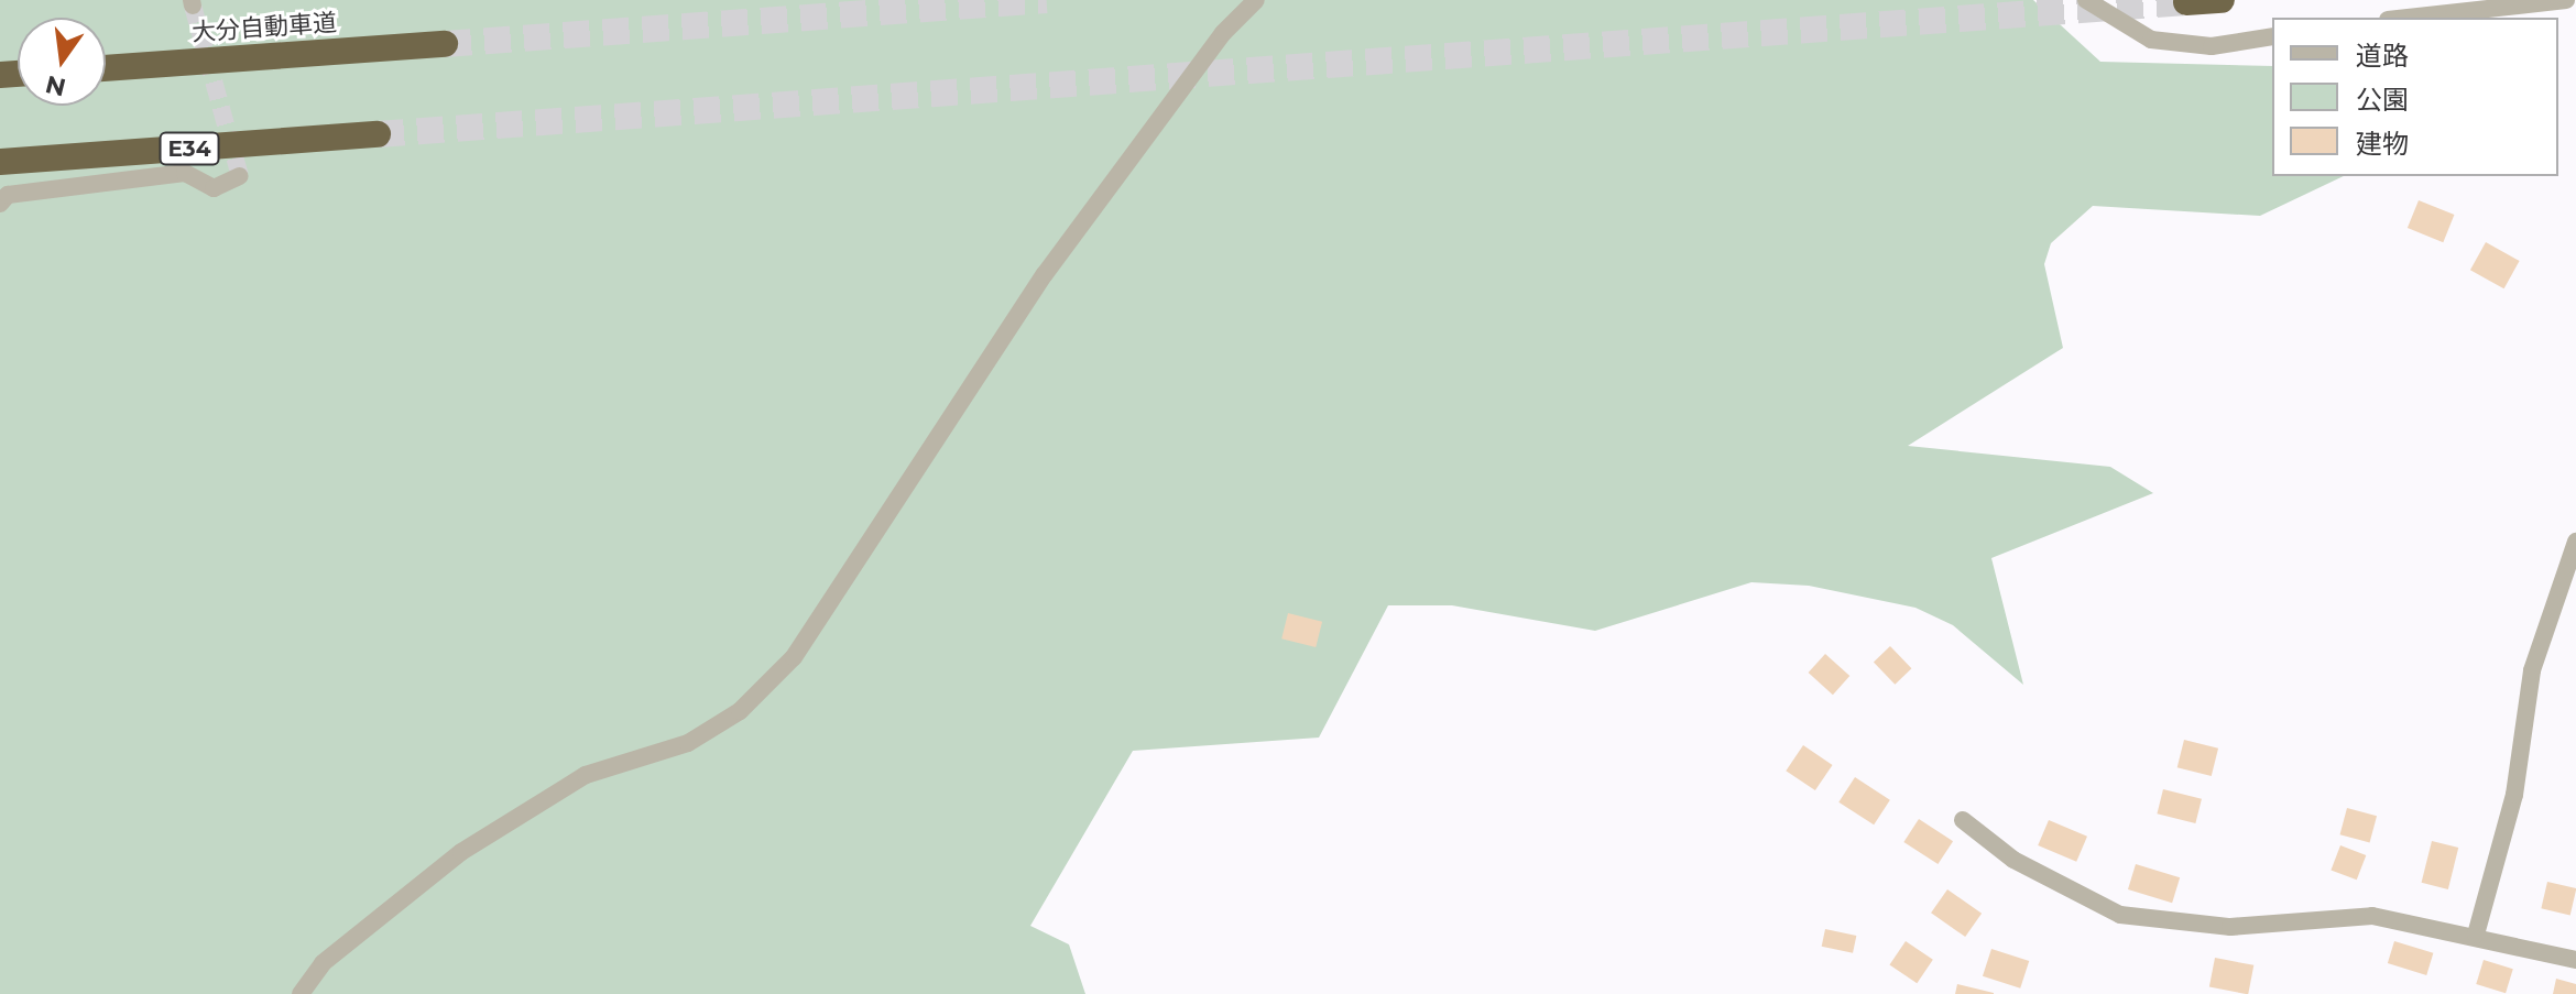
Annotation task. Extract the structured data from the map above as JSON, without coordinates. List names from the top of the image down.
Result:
{
  "streets": {
    "highway": ["大分自動車道", "E34"]
  },
  "legend": ["道路", "公園", "建物"],
  "north": "bottom"
}
